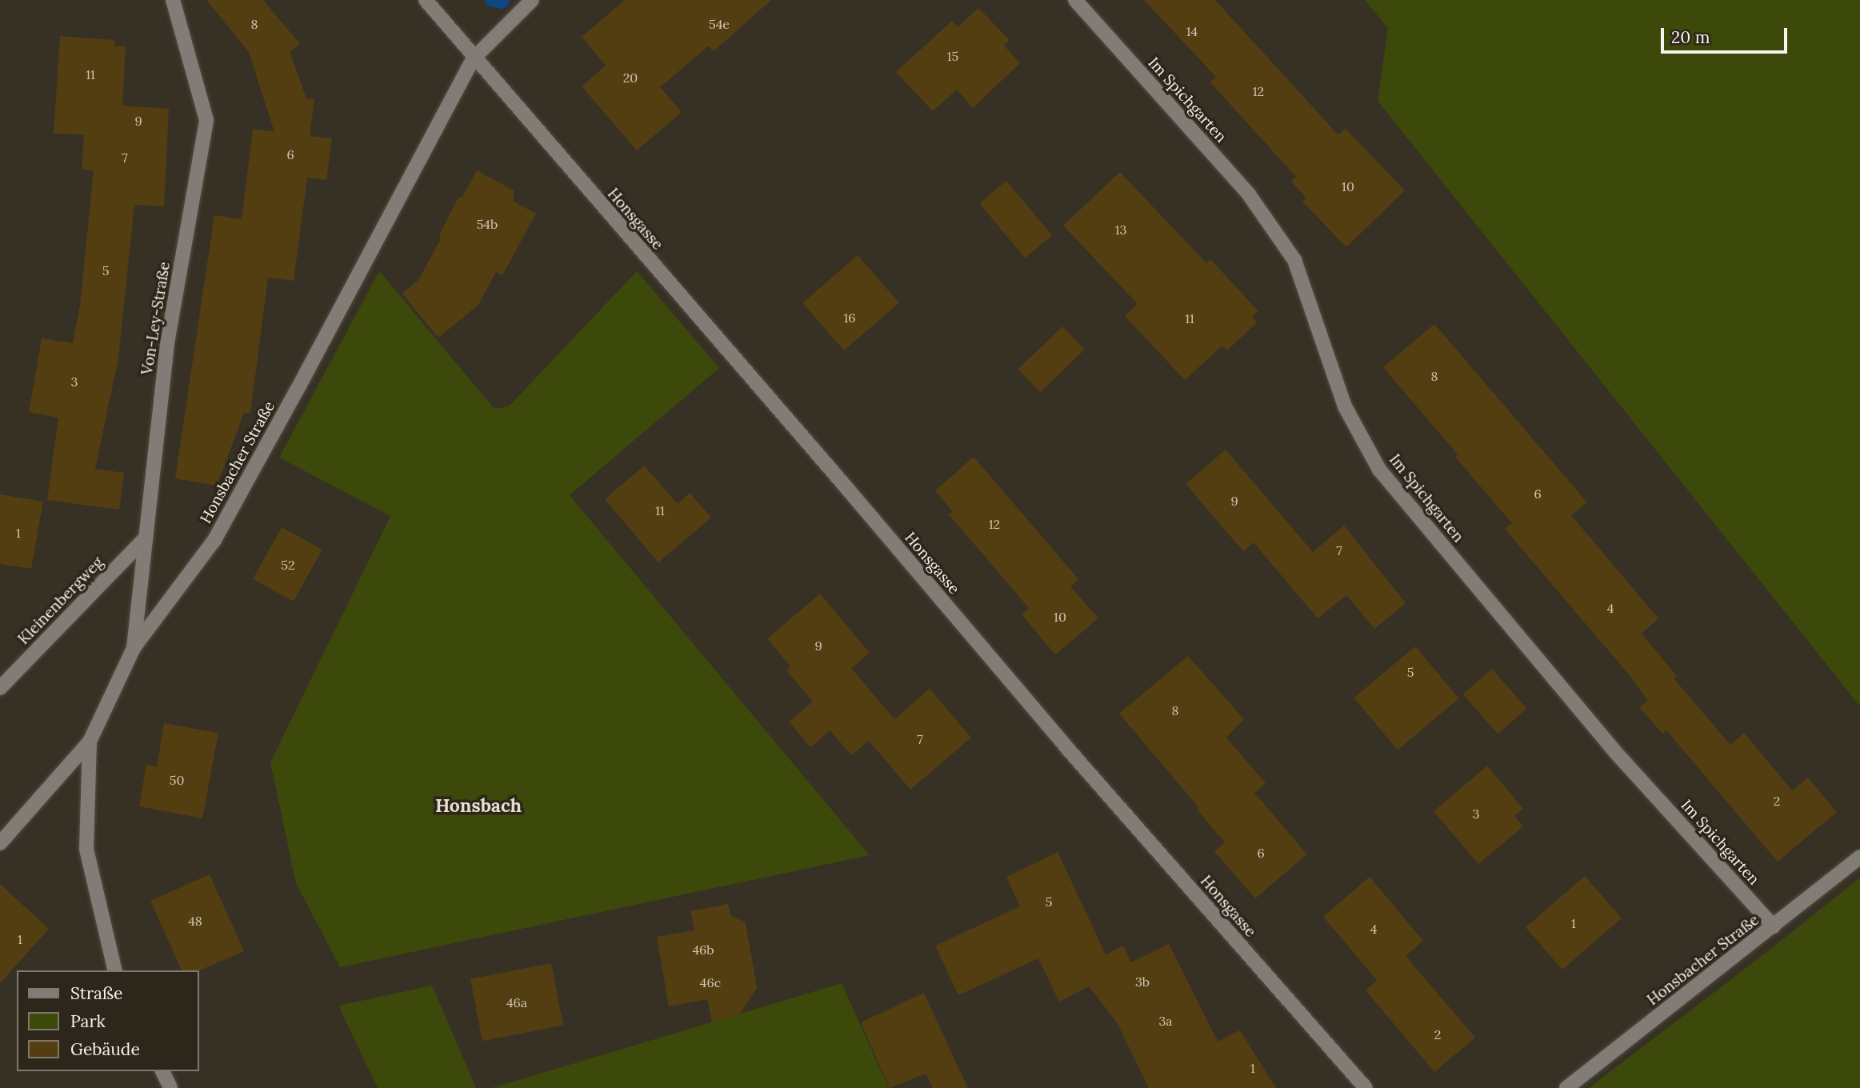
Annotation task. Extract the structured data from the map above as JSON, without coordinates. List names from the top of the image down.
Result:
{
  "streets": {
    "street": [
      "Im Spichgarten",
      "Honsgasse",
      "Von-Ley-Straße",
      "Honsbacher Straße",
      "Kleinenbergweg"
    ]
  },
  "crossings": [
    ["Im Spichgarten", "Honsbacher Straße"],
    ["Honsgasse", "Honsbacher Straße"],
    ["Von-Ley-Straße", "Honsbacher Straße"],
    ["Von-Ley-Straße", "Kleinenbergweg"]
  ],
  "districts": ["Honsbach"],
  "house_numbers": [
    "8",
    "54e",
    "14",
    "15",
    "11",
    "20",
    "12",
    "9",
    "6",
    "7",
    "10",
    "54b",
    "13",
    "5",
    "16",
    "11",
    "8",
    "3",
    "6",
    "9",
    "11",
    "12",
    "1",
    "7",
    "52",
    "4",
    "10",
    "9",
    "5",
    "8",
    "7",
    "50",
    "2",
    "3",
    "6",
    "5",
    "48",
    "1",
    "4",
    "1",
    "46b",
    "3b",
    "46c",
    "46a",
    "3a",
    "2",
    "1"
  ],
  "legend": ["Straße", "Park", "Gebäude"],
  "scale_bar": "20 m"
}
